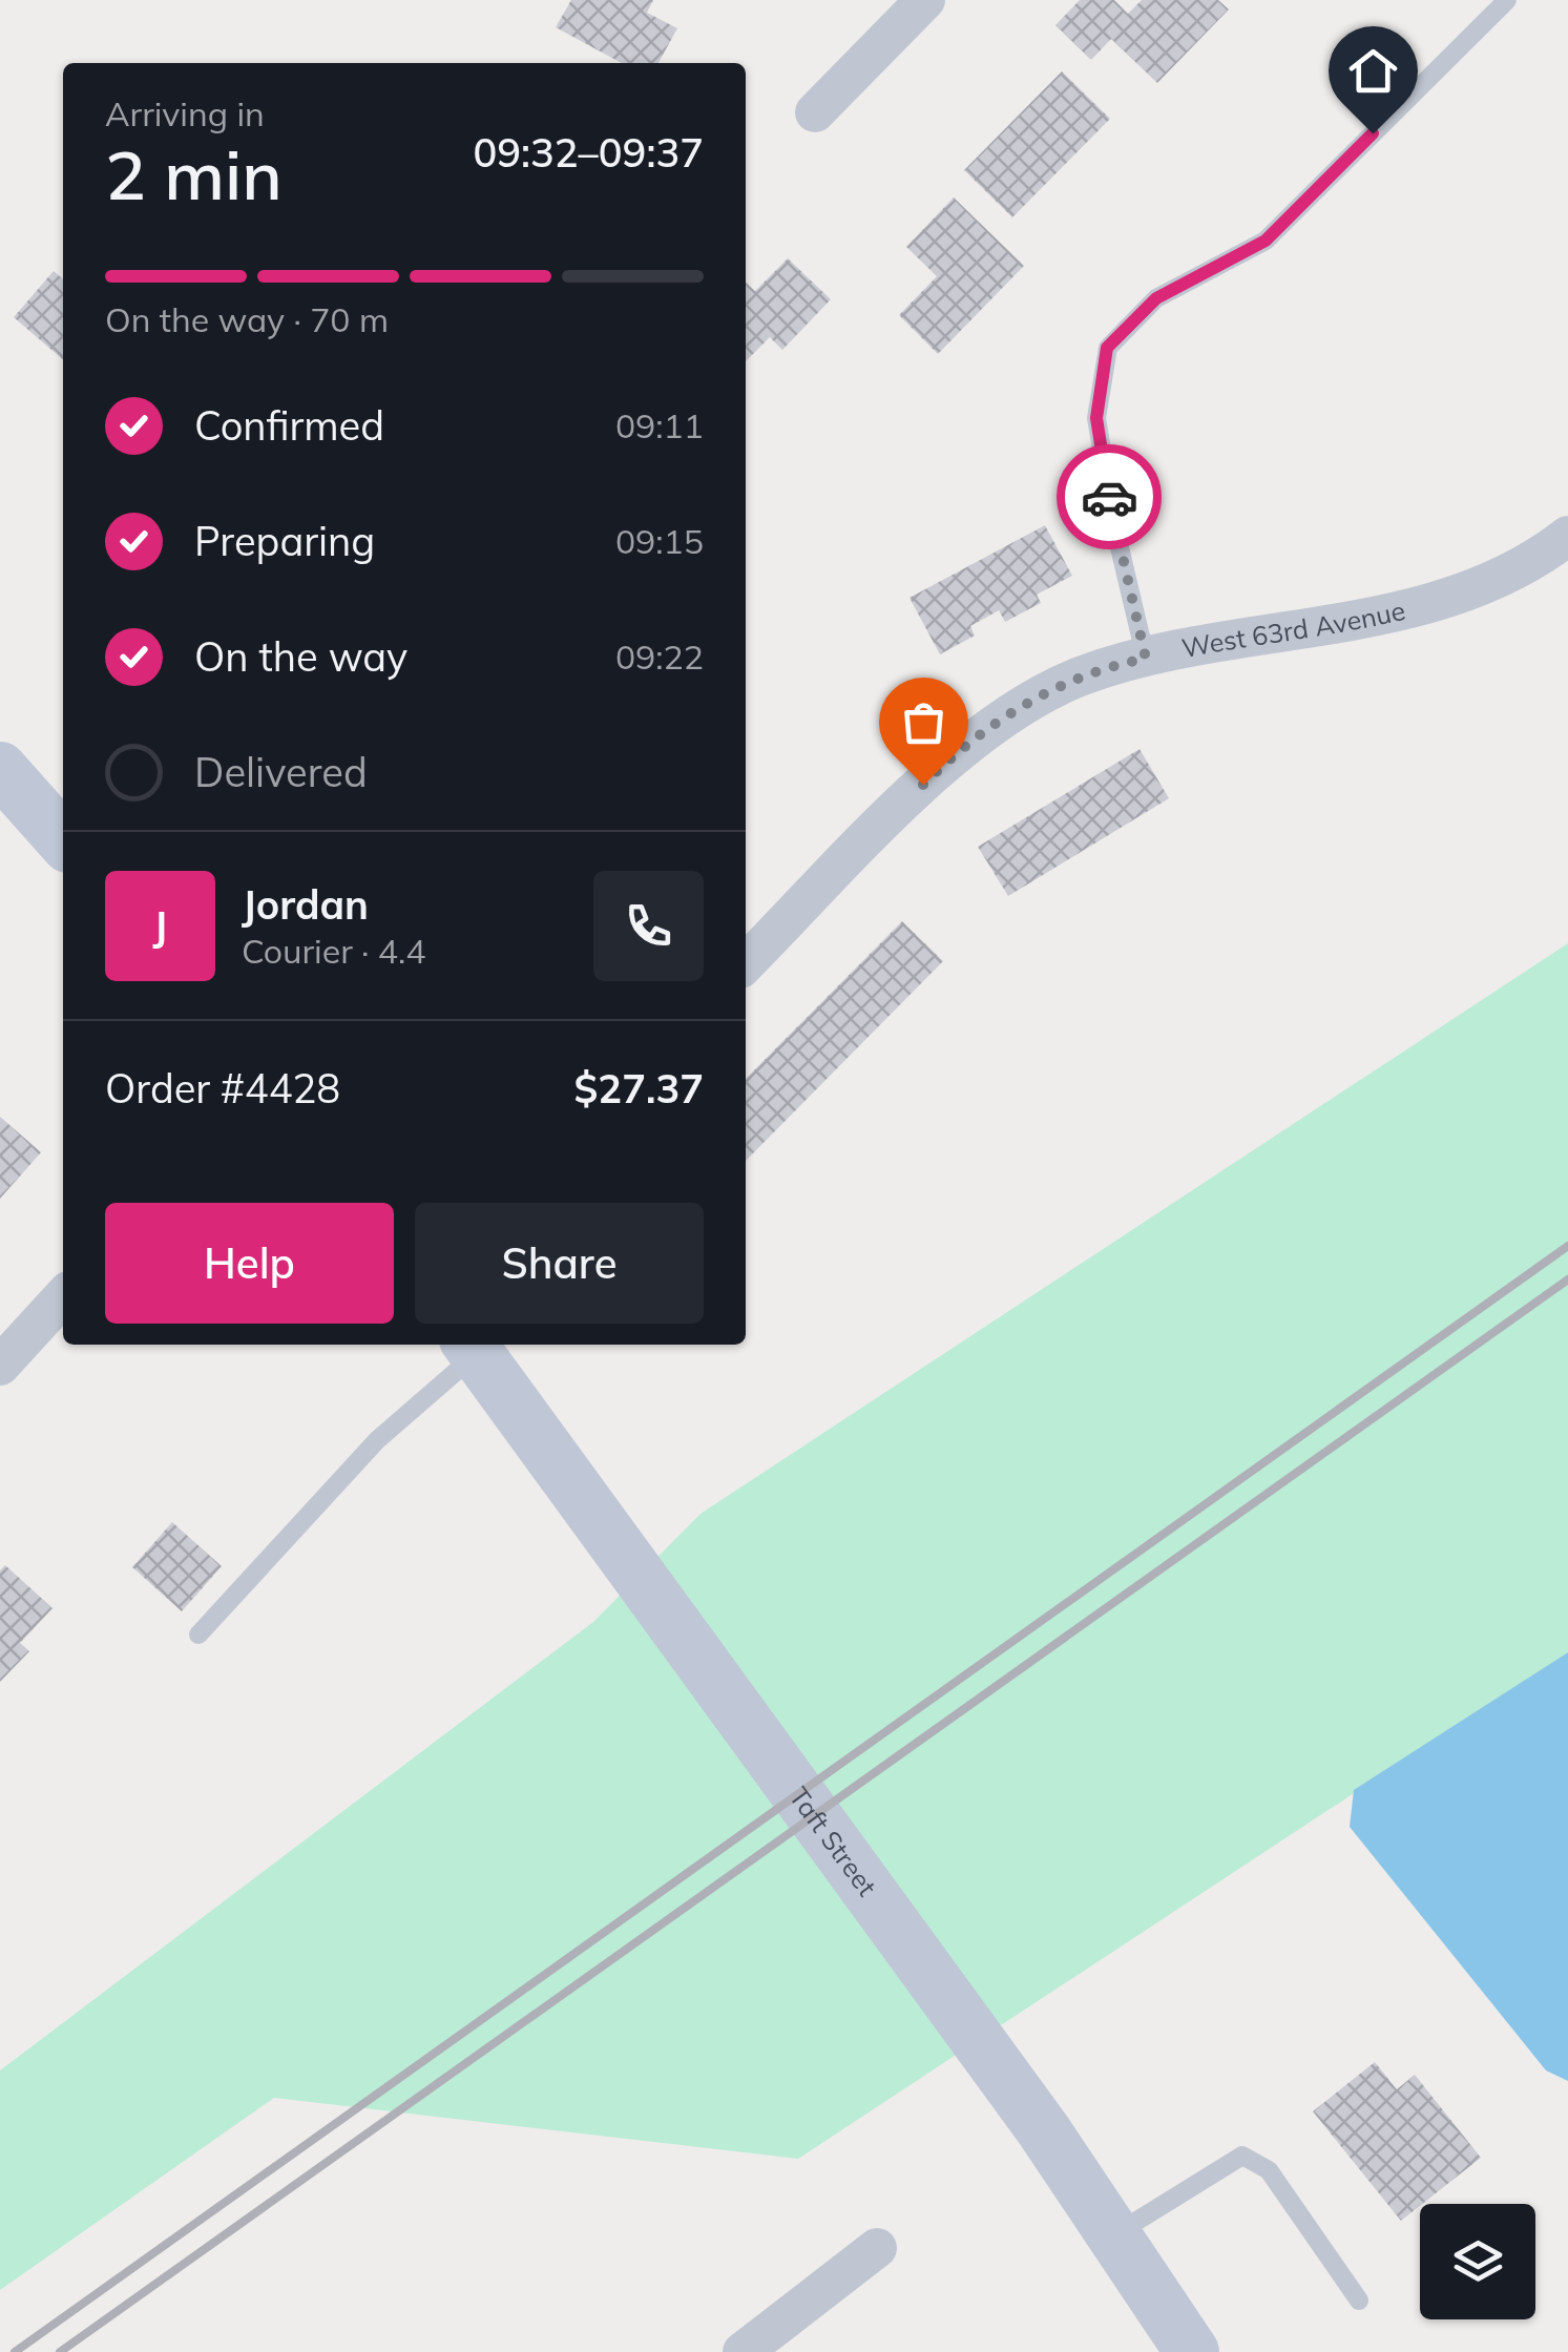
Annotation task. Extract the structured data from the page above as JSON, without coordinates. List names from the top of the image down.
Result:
{
  "streets": {
    "main road": ["Taft Street"],
    "street": ["West 63rd Avenue"]
  },
  "page": {
    "heading": ["2 min", "Arriving in", "09:32–09:37"],
    "panel": [
      "Jordan",
      "Courier · 4.4",
      "Order #4428",
      "$27.37"
    ],
    "bar": "On the way · 70 m",
    "list": [
      ["Confirmed", "09:11"],
      ["Preparing", "09:15"],
      ["On the way", "09:22"],
      "Delivered"
    ],
    "round": "J",
    "buttons": ["Help", "Share"]
  }
}
